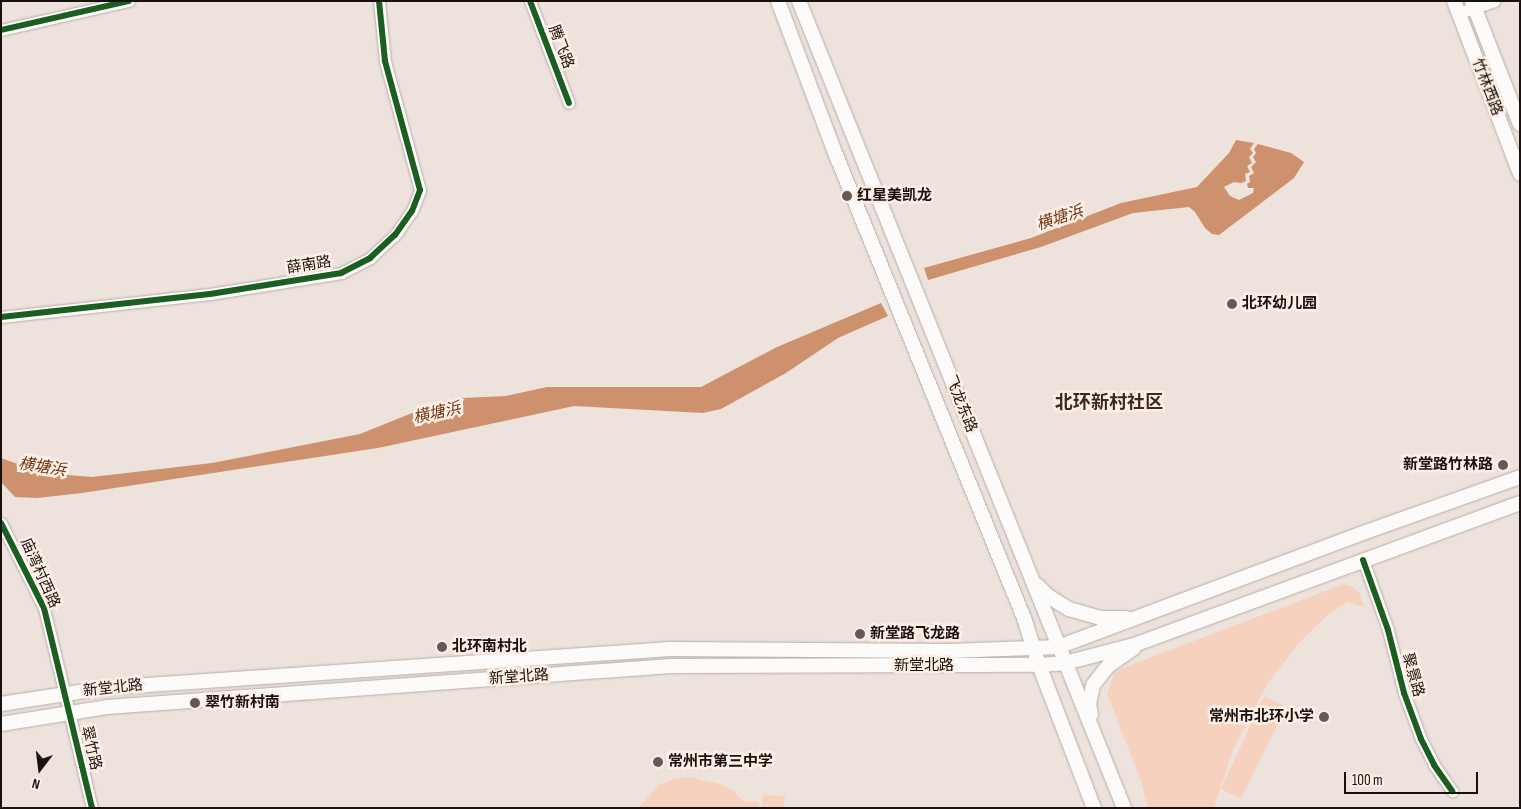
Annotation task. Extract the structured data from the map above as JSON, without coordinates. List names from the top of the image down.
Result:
{
  "streets": {
    "main road": ["竹林西路", "飞龙东路", "新堂北路"],
    "street": [
      "腾飞路",
      "薛南路",
      "庙湾村西路",
      "聚景路",
      "翠竹路"
    ]
  },
  "crossings": [
    ["飞龙东路", "新堂北路"],
    ["庙湾村西路", "新堂北路"],
    ["庙湾村西路", "翠竹路"],
    ["新堂北路", "翠竹路"]
  ],
  "districts": ["北环新村社区"],
  "water": ["横塘浜"],
  "places": [
    "红星美凯龙",
    "北环幼儿园",
    "新堂路竹林路",
    "新堂路飞龙路",
    "北环南村北",
    "翠竹新村南",
    "常州市北环小学",
    "常州市第三中学"
  ],
  "scale_bar": "100 m",
  "north": "bottom"
}
